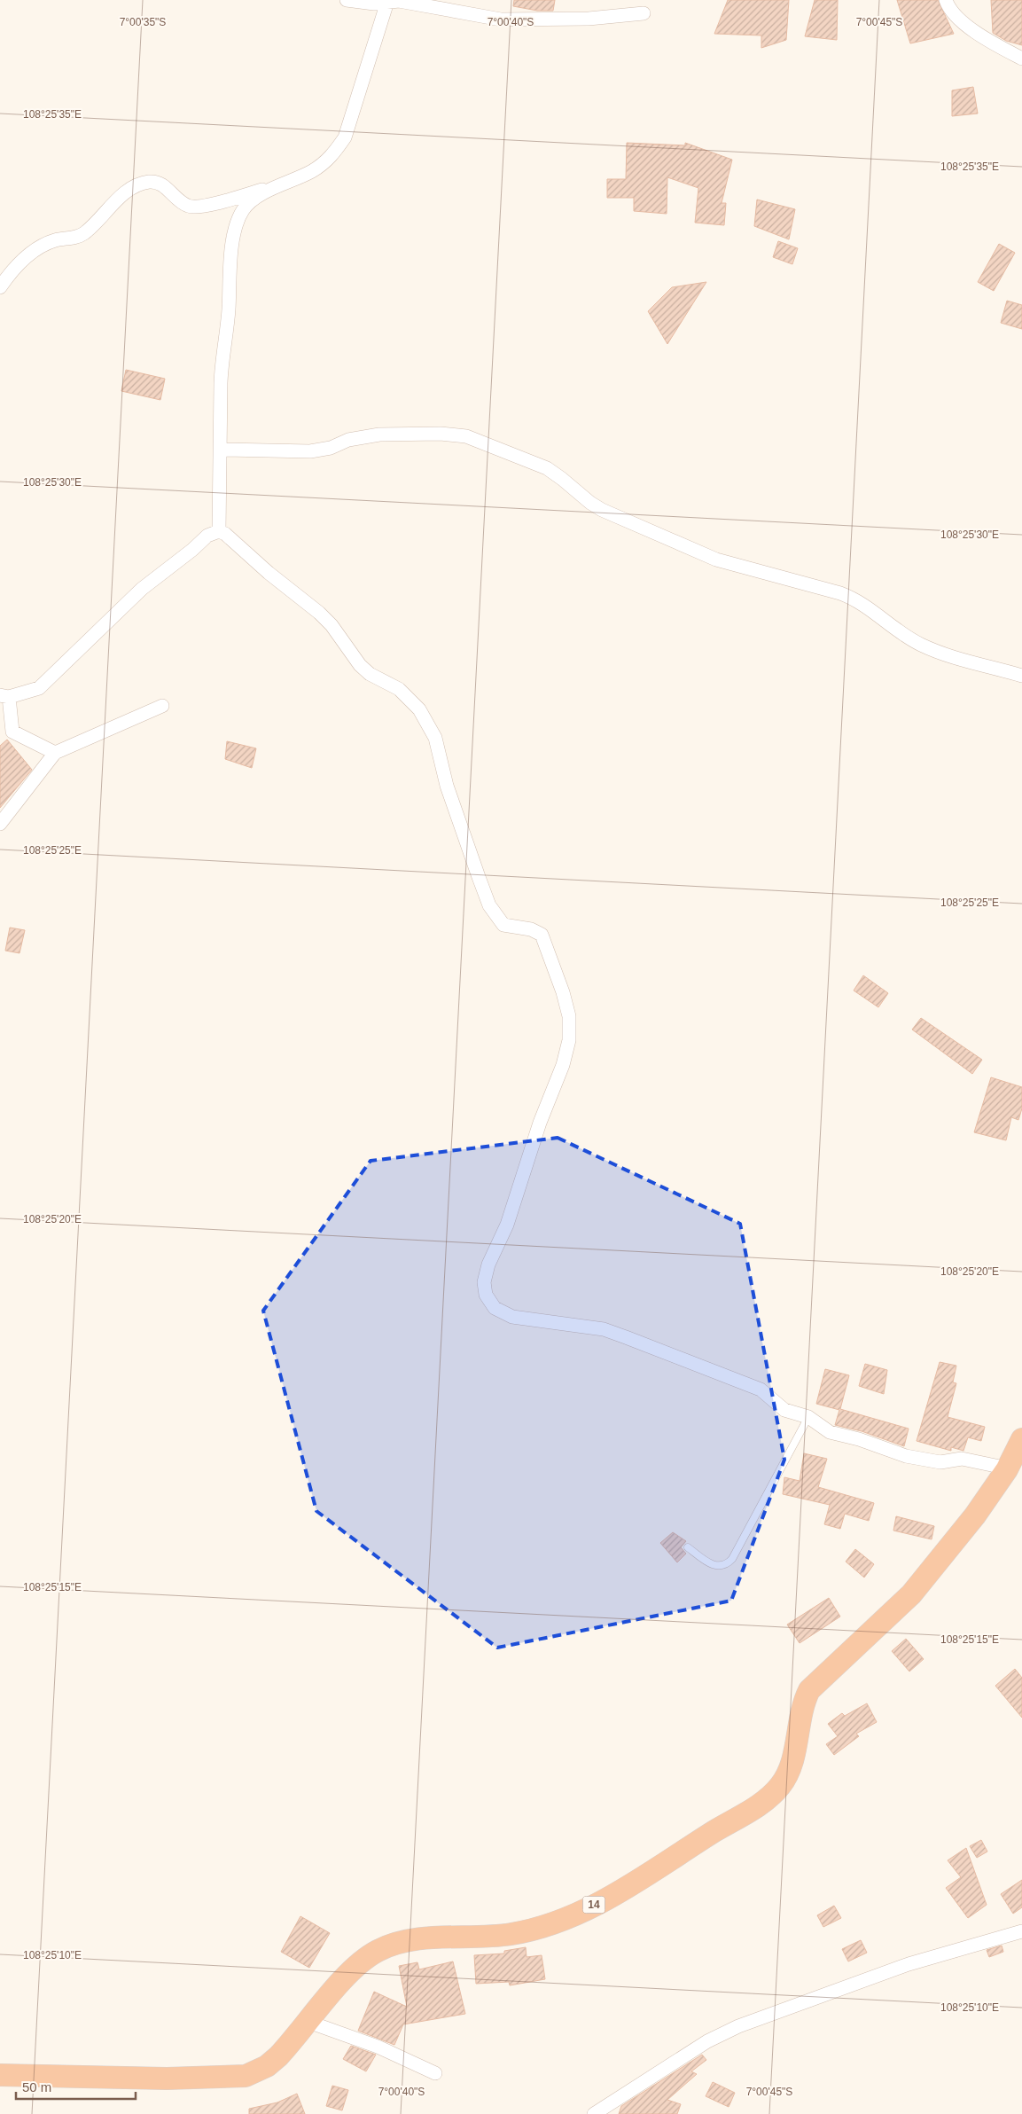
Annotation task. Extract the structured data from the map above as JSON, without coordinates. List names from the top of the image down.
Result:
{
  "streets": {
    "highway": ["14"]
  },
  "scale_bar": "50 m",
  "coordinates": [
    "7°00'35\"S",
    "7°00'40\"S",
    "7°00'45\"S",
    "108°25'35\"E",
    "108°25'30\"E",
    "108°25'25\"E",
    "108°25'20\"E",
    "108°25'15\"E",
    "108°25'10\"E"
  ]
}
